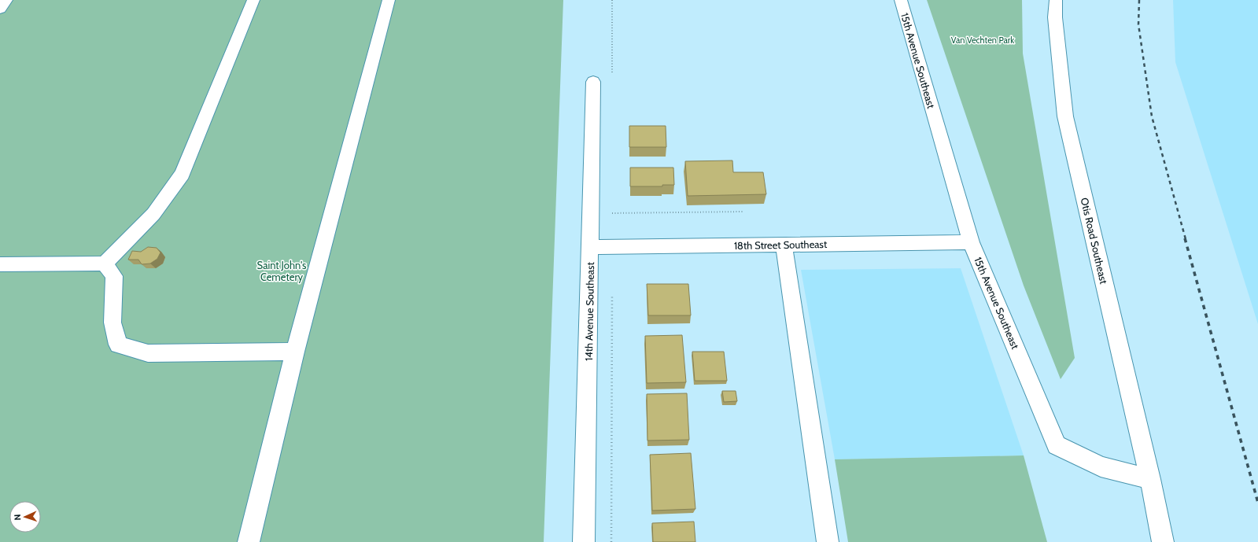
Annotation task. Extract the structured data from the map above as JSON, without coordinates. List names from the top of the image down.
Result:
{
  "streets": {
    "street": [
      "15th Avenue Southeast",
      "Otis Road Southeast",
      "18th Street Southeast",
      "14th Avenue Southeast"
    ]
  },
  "crossings": [
    ["15th Avenue Southeast", "Otis Road Southeast"],
    ["15th Avenue Southeast", "18th Street Southeast"],
    ["18th Street Southeast", "14th Avenue Southeast"]
  ],
  "parks": ["Van Vechten Park", "Saint John's Cemetery"],
  "north": "left"
}
